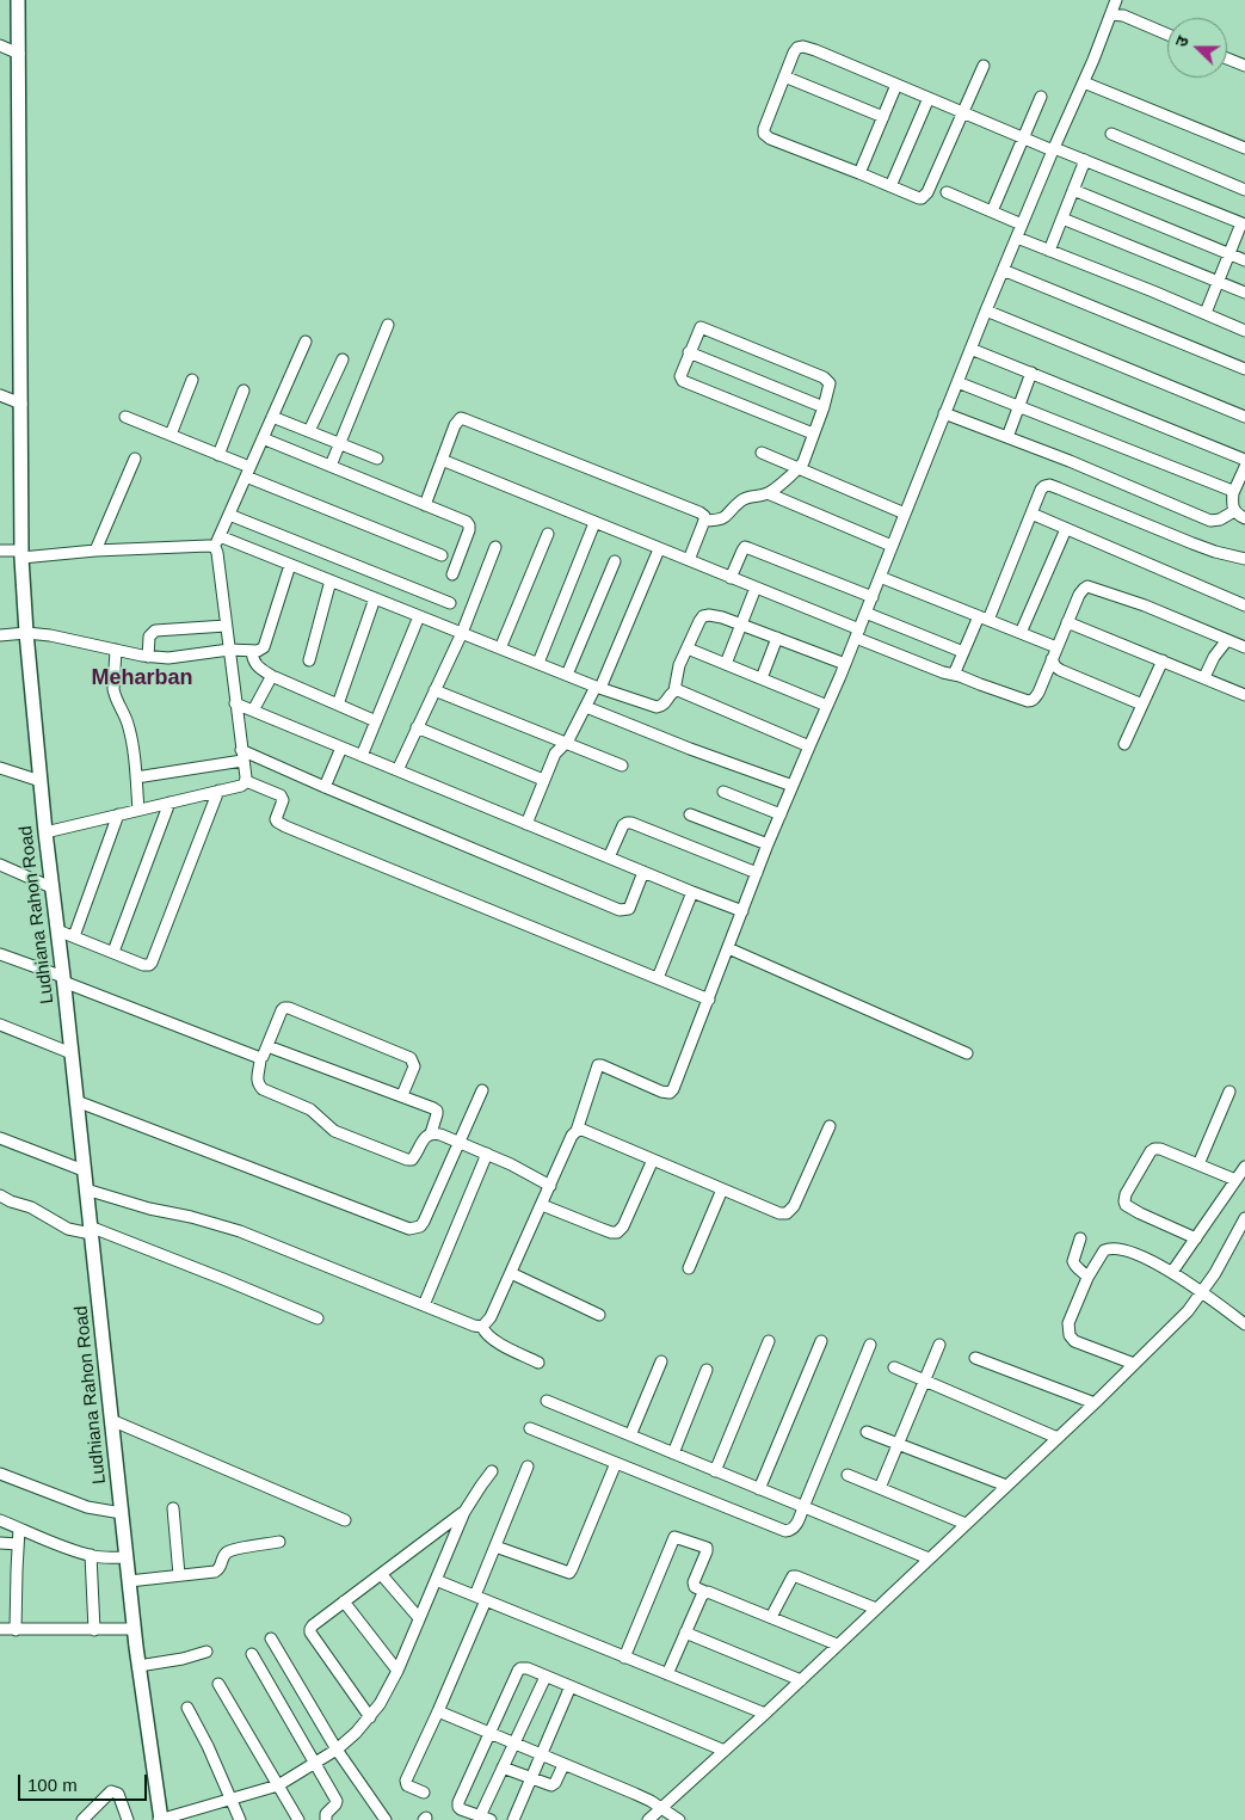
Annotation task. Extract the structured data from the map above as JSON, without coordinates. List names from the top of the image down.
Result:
{
  "streets": {
    "main road": ["Ludhiana Rahon Road"]
  },
  "districts": ["Meharban"],
  "scale_bar": "100 m",
  "north": "left"
}
